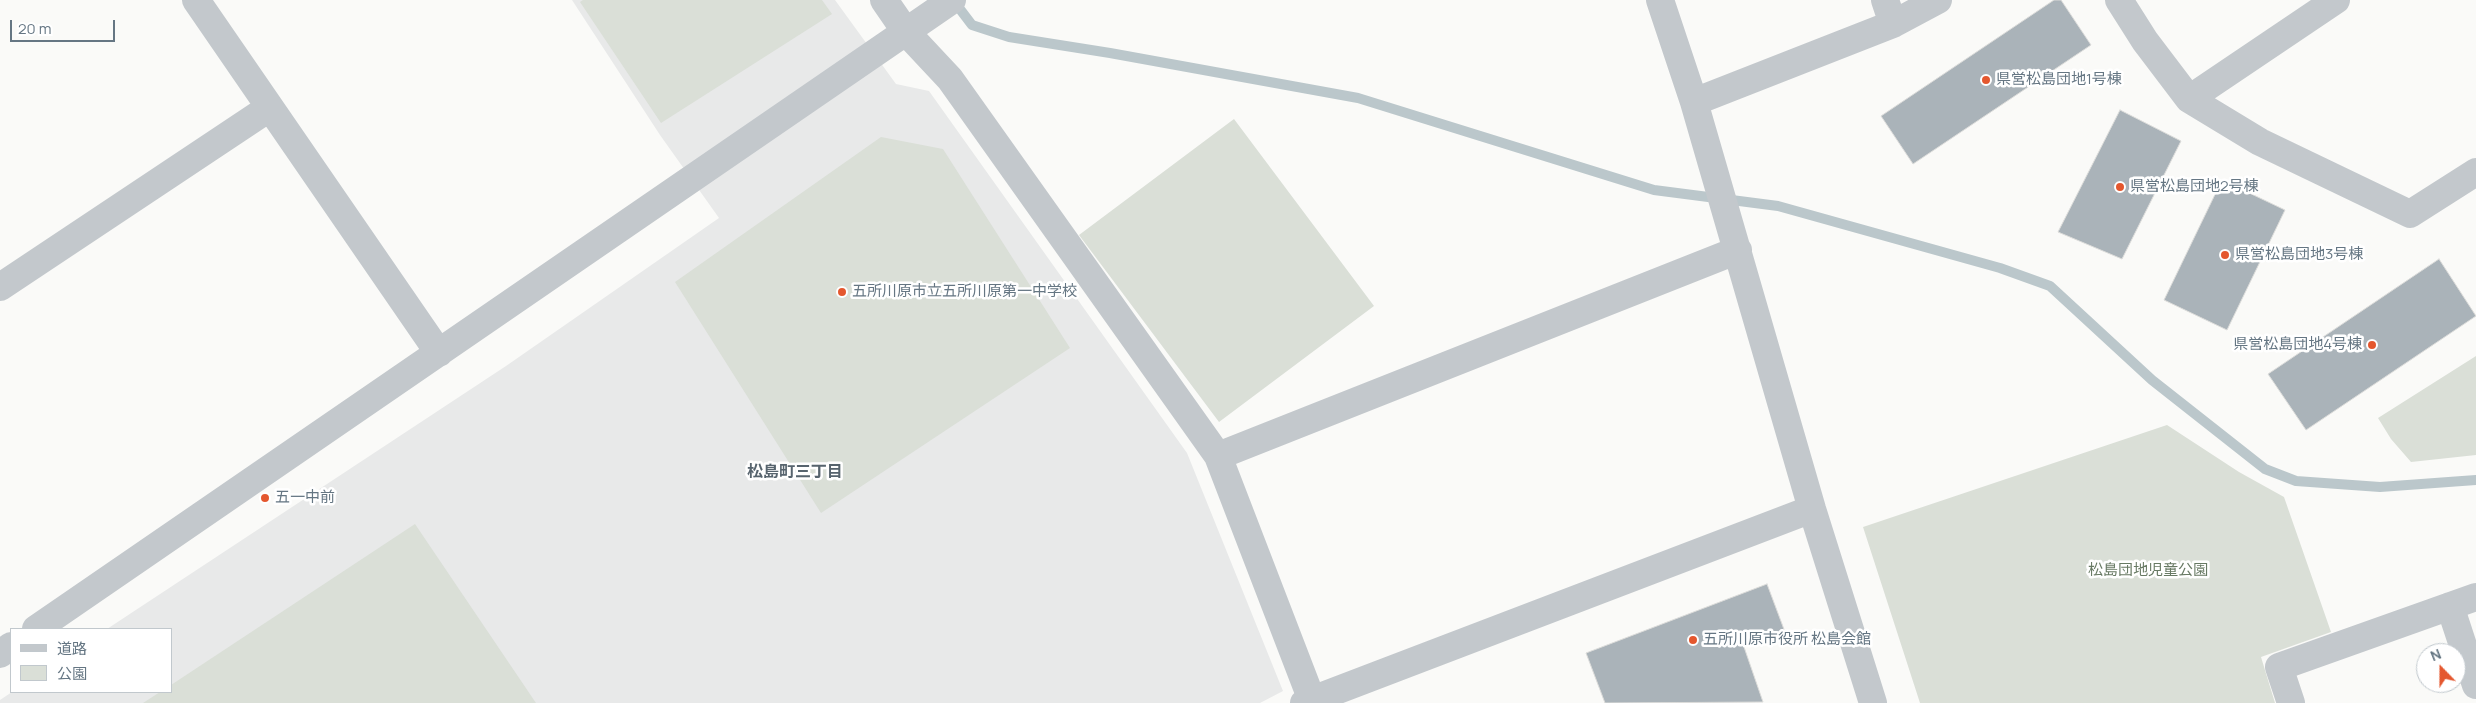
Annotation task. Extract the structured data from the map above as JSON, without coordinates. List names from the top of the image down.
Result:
{
  "districts": ["松島町三丁目"],
  "parks": ["松島団地児童公園"],
  "places": [
    "県営松島団地1号棟",
    "県営松島団地2号棟",
    "県営松島団地3号棟",
    "五所川原市立五所川原第一中学校",
    "県営松島団地4号棟",
    "五一中前",
    "五所川原市役所 松島会館"
  ],
  "legend": ["道路", "公園"],
  "scale_bar": "20 m",
  "north": "top"
}
